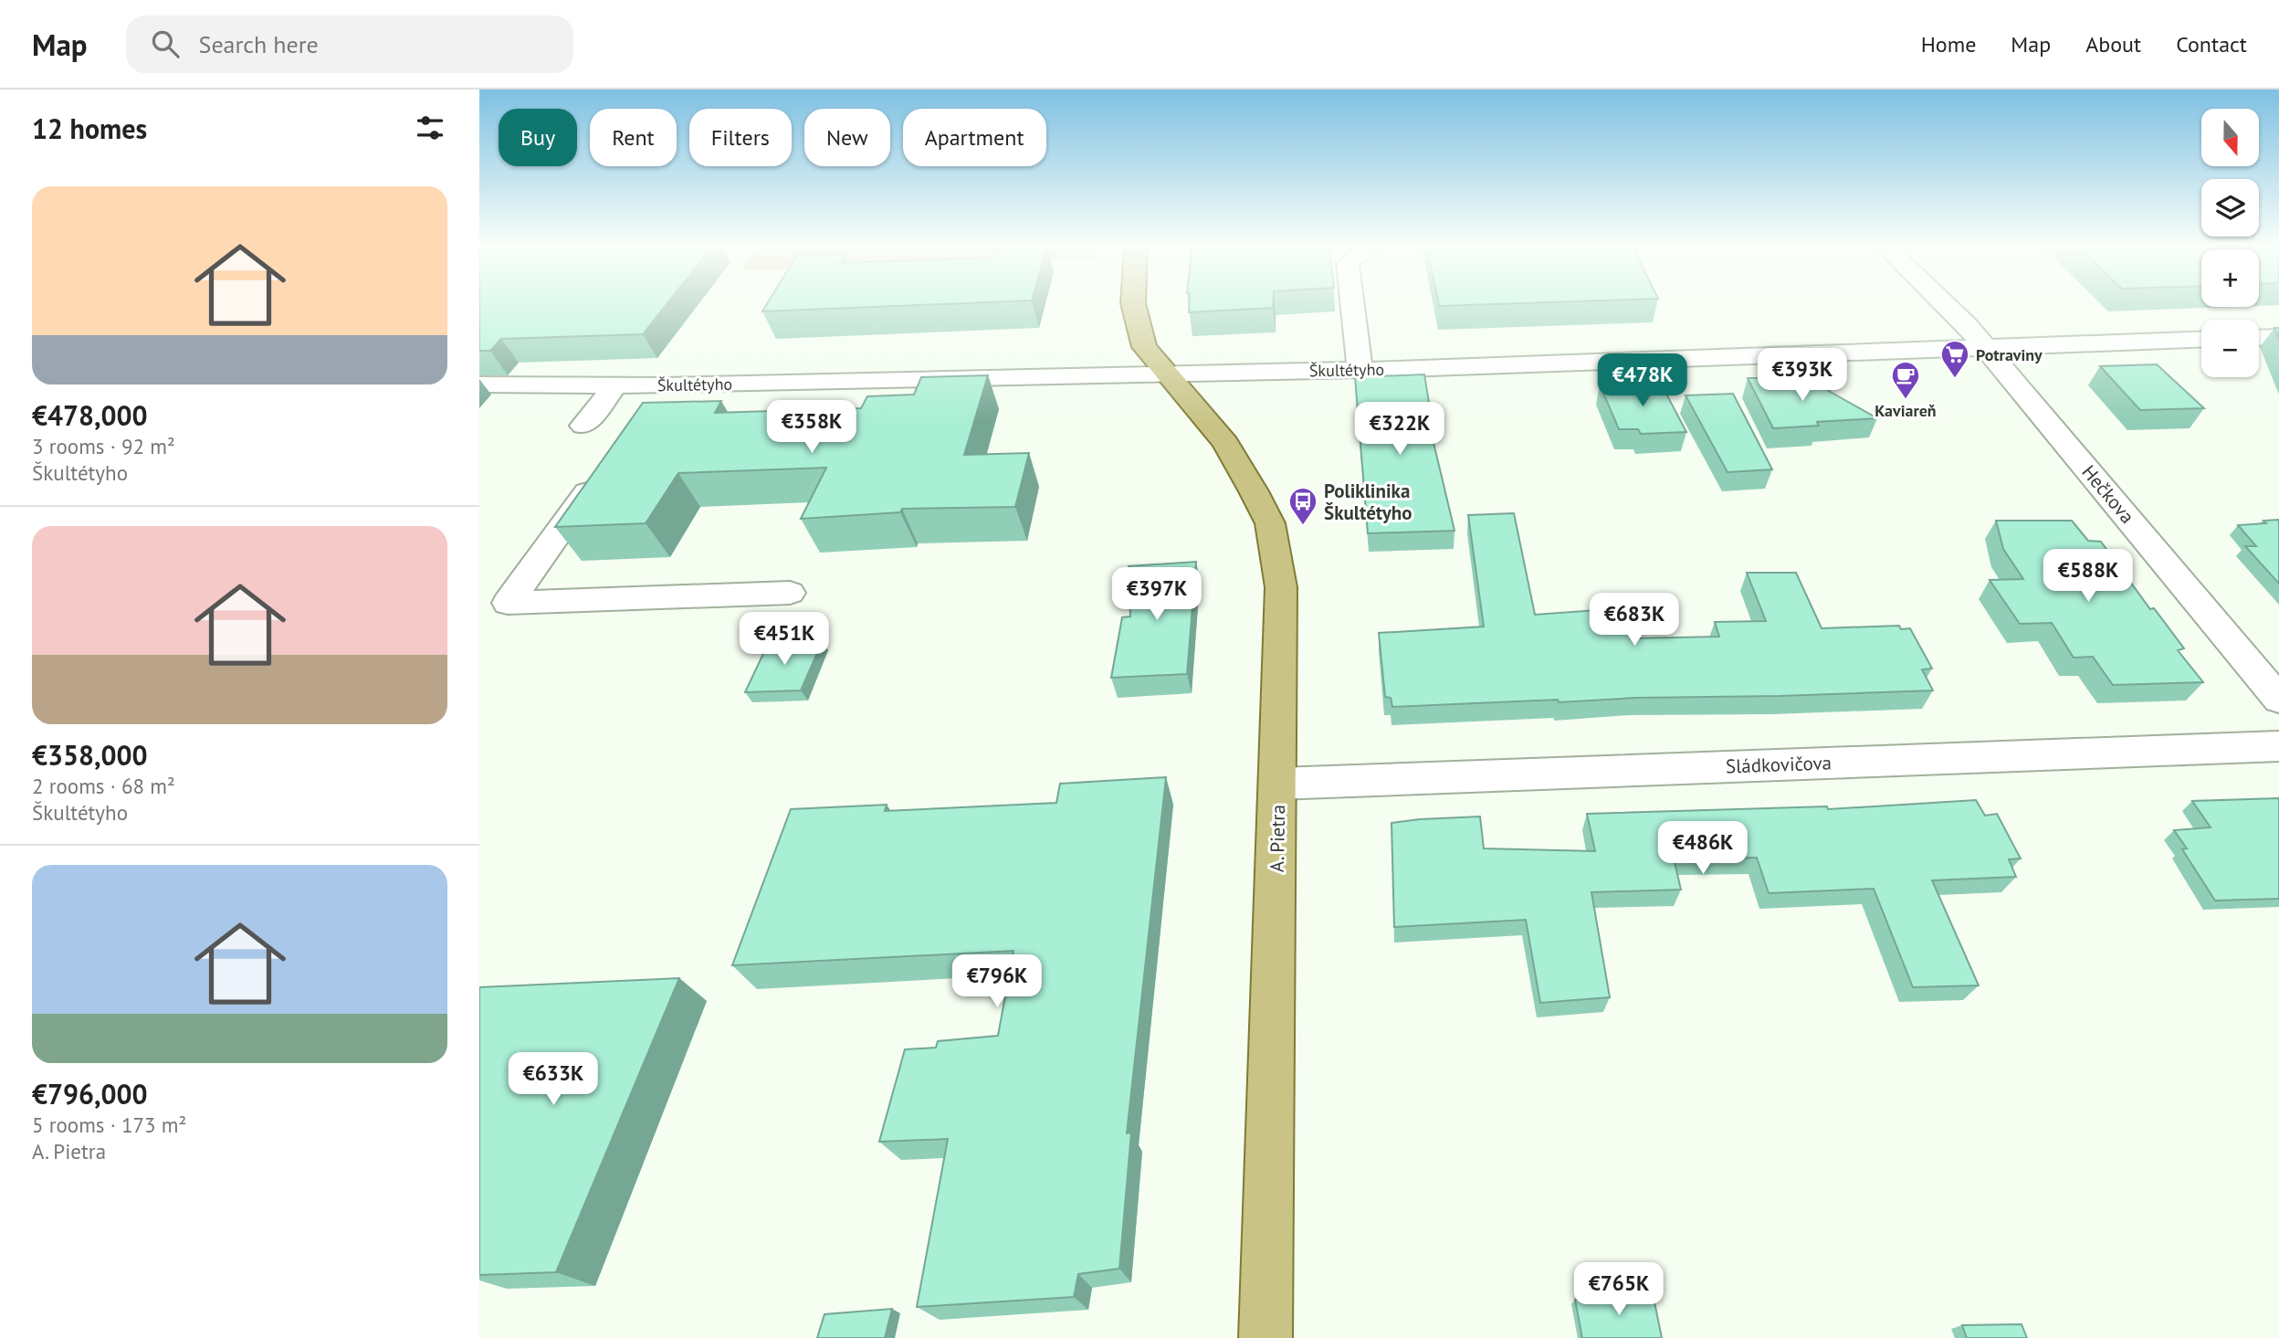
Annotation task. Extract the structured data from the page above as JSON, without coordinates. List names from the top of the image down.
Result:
{
  "streets": {
    "main road": ["A. Pietra"],
    "street": ["Škultétyho", "Hečkova", "Sládkovičova"]
  },
  "crossings": [
    ["Škultétyho", "Hečkova"],
    ["Škultétyho", "A. Pietra"],
    ["Sládkovičova", "A. Pietra"]
  ],
  "places": {
    "supermarket": ["Potraviny"],
    "cafe": ["Kaviareň"],
    "bus stop": ["Poliklinika Škultétyho"]
  },
  "north": "bottom",
  "page": {
    "header": "Map",
    "search": "Search here",
    "nav": [
      "Home",
      "Map",
      "About",
      "Contact"
    ],
    "heading": "12 homes",
    "map_buttons": ["+", "−"],
    "chip": [
      "Buy",
      "Rent",
      "Filters",
      "New",
      "Apartment"
    ],
    "list": [
      {
        "name": "€478,000",
        "note": "3 rooms · 92 m² · Škultétyho"
      },
      {
        "name": "€358,000",
        "note": "2 rooms · 68 m² · Škultétyho"
      },
      {
        "name": "€796,000",
        "note": "5 rooms · 173 m² · A. Pietra"
      }
    ],
    "price": [
      "€393K",
      "€478K",
      "€358K",
      "€322K",
      "€588K",
      "€397K",
      "€683K",
      "€451K",
      "€486K",
      "€796K",
      "€633K",
      "€765K"
    ]
  }
}
